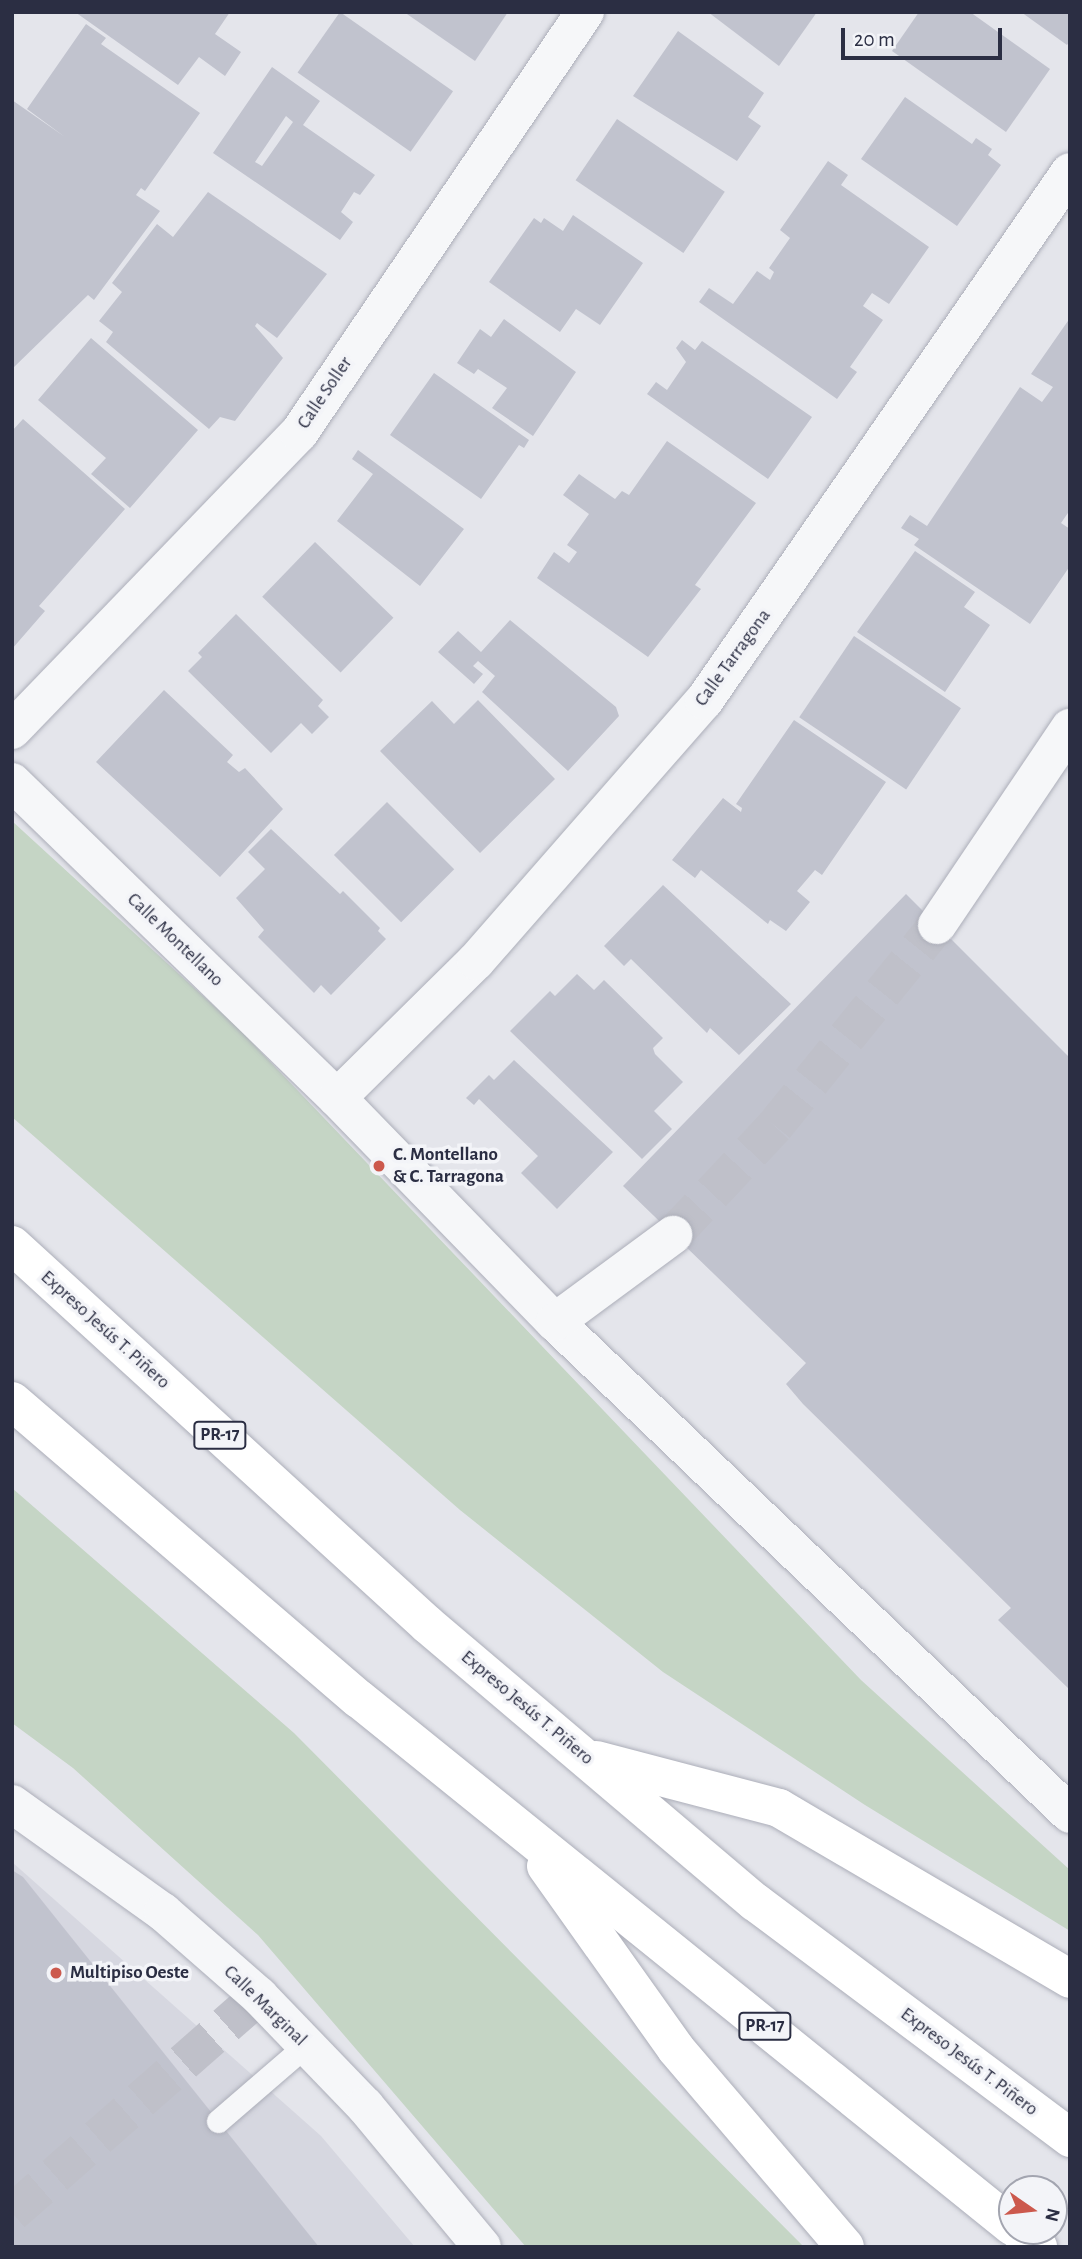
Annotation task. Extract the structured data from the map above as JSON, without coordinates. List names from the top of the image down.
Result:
{
  "streets": {
    "highway": ["Expreso Jesús T. Piñero", "PR-17"],
    "street": [
      "Calle Soller",
      "Calle Tarragona",
      "Calle Montellano",
      "Calle Marginal"
    ]
  },
  "crossings": [
    ["Calle Tarragona", "Calle Montellano"]
  ],
  "places": ["C. Montellano & C. Tarragona", "Multipiso Oeste"],
  "scale_bar": "20 m",
  "north": "right"
}
